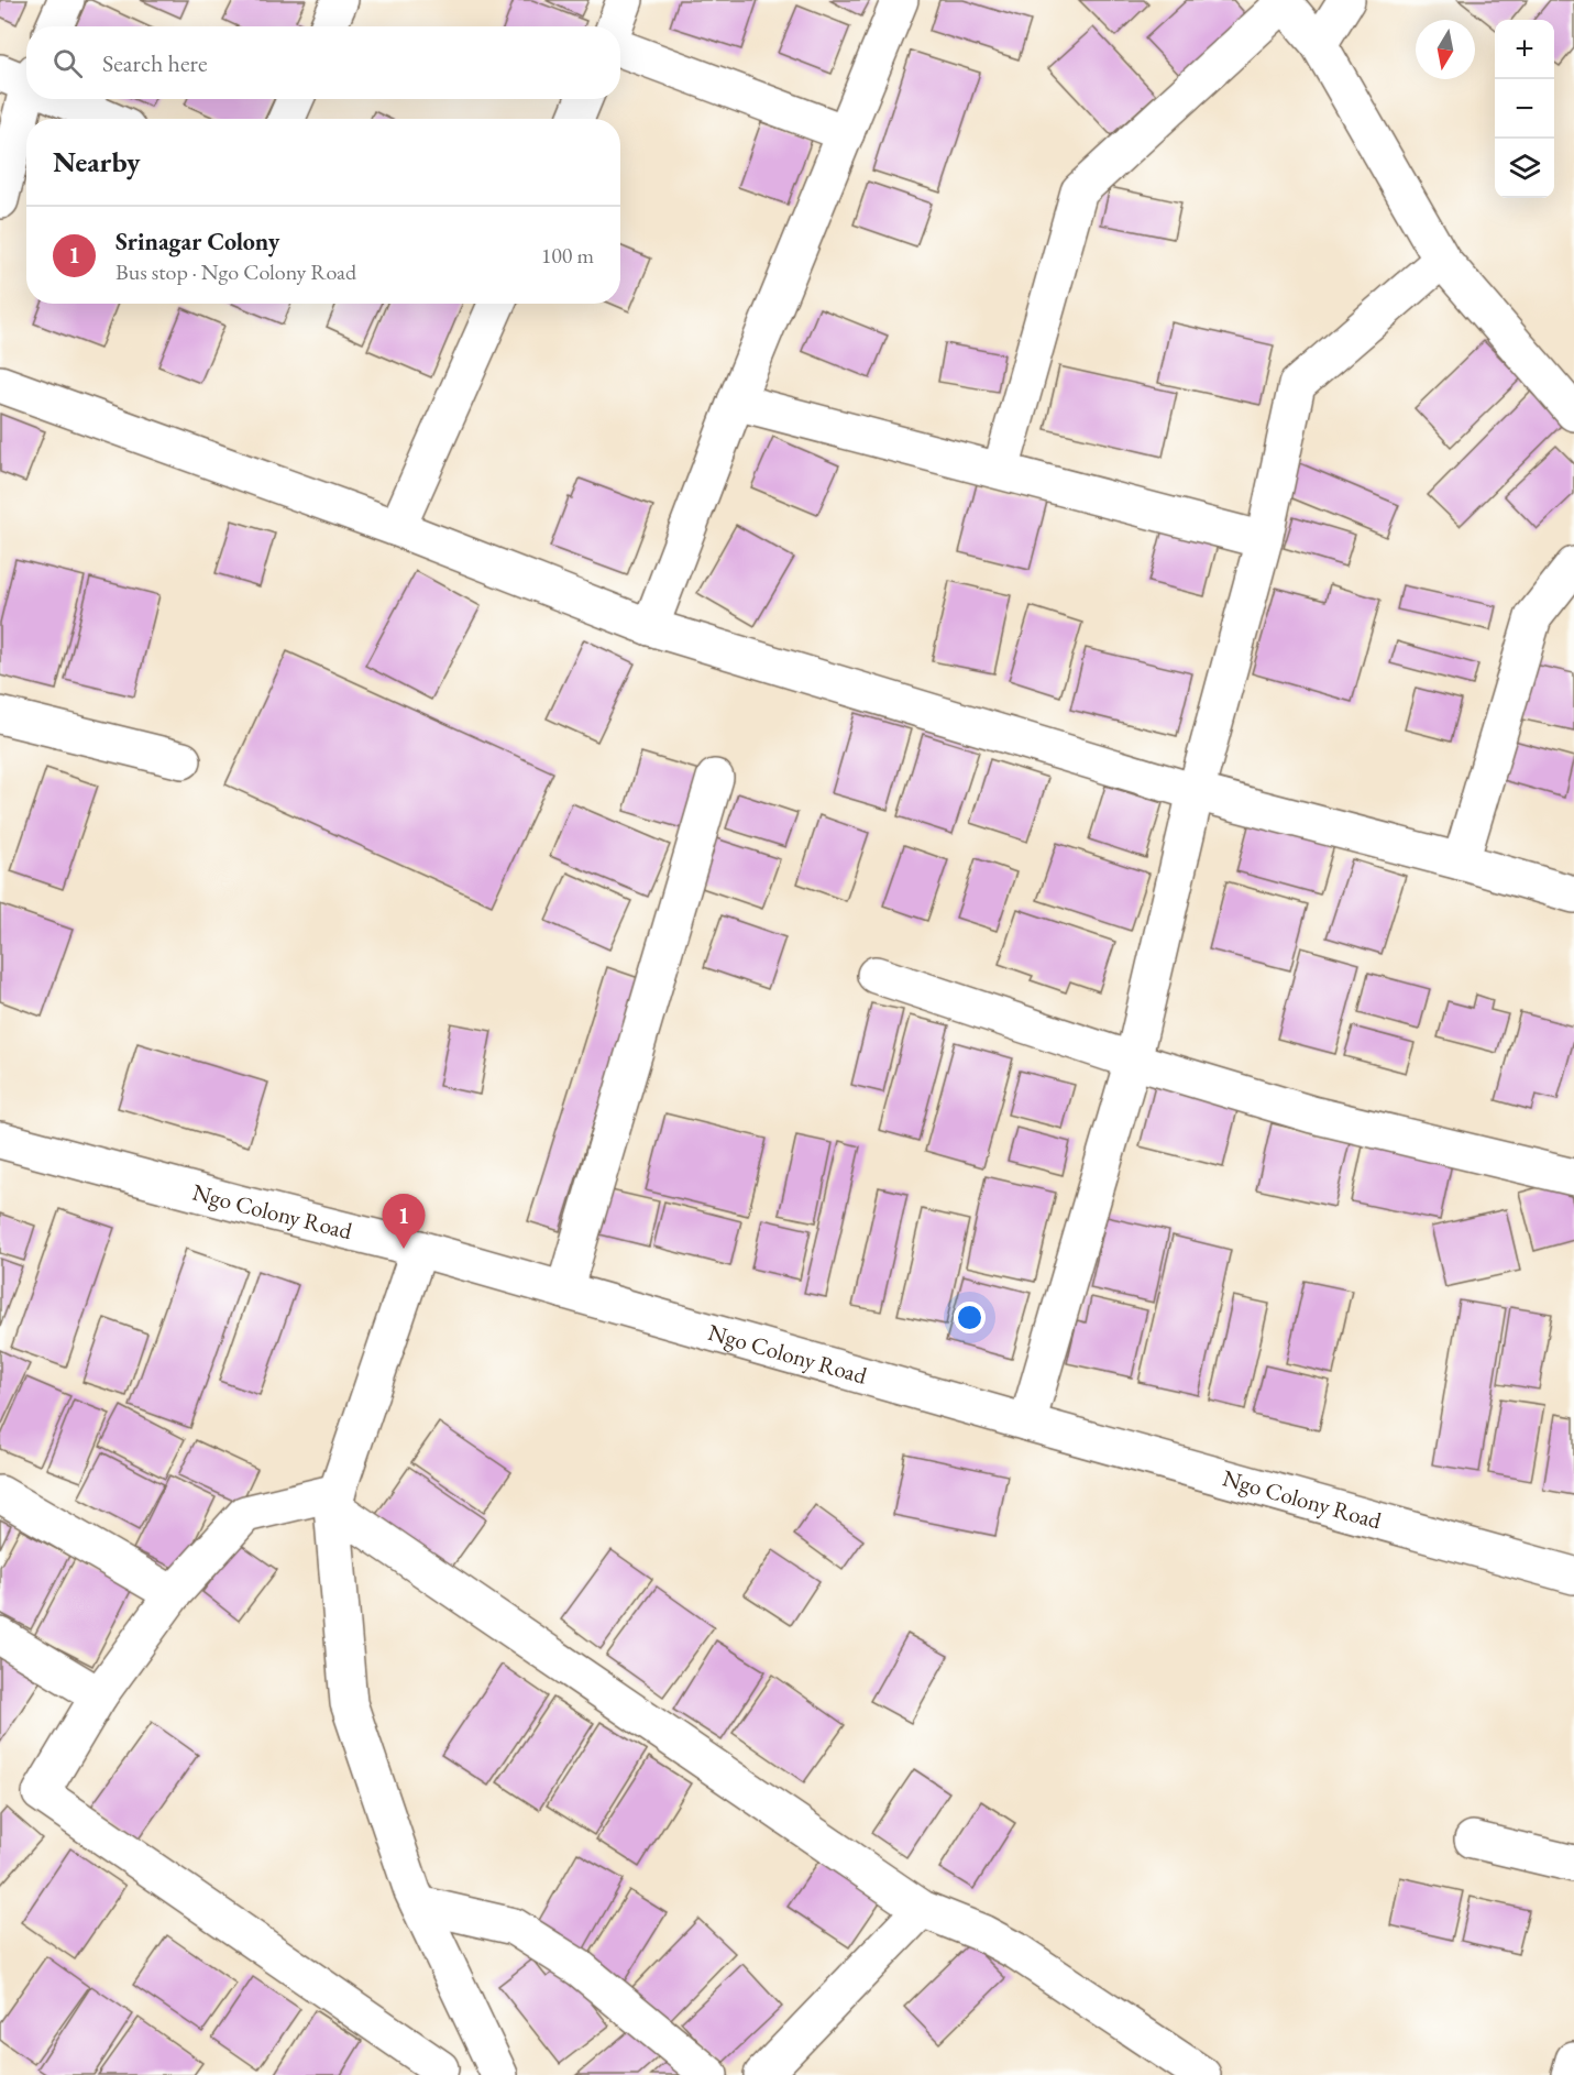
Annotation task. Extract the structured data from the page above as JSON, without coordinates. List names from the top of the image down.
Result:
{
  "streets": {
    "street": ["Ngo Colony Road"]
  },
  "north": "bottom",
  "page": {
    "map_buttons": ["+", "−"],
    "search": "Search here",
    "heading": "Nearby",
    "list": [
      {
        "mark": "1",
        "name": "Srinagar Colony",
        "note": "Bus stop · Ngo Colony Road",
        "value": "100 m"
      }
    ],
    "pins": "1"
  }
}
